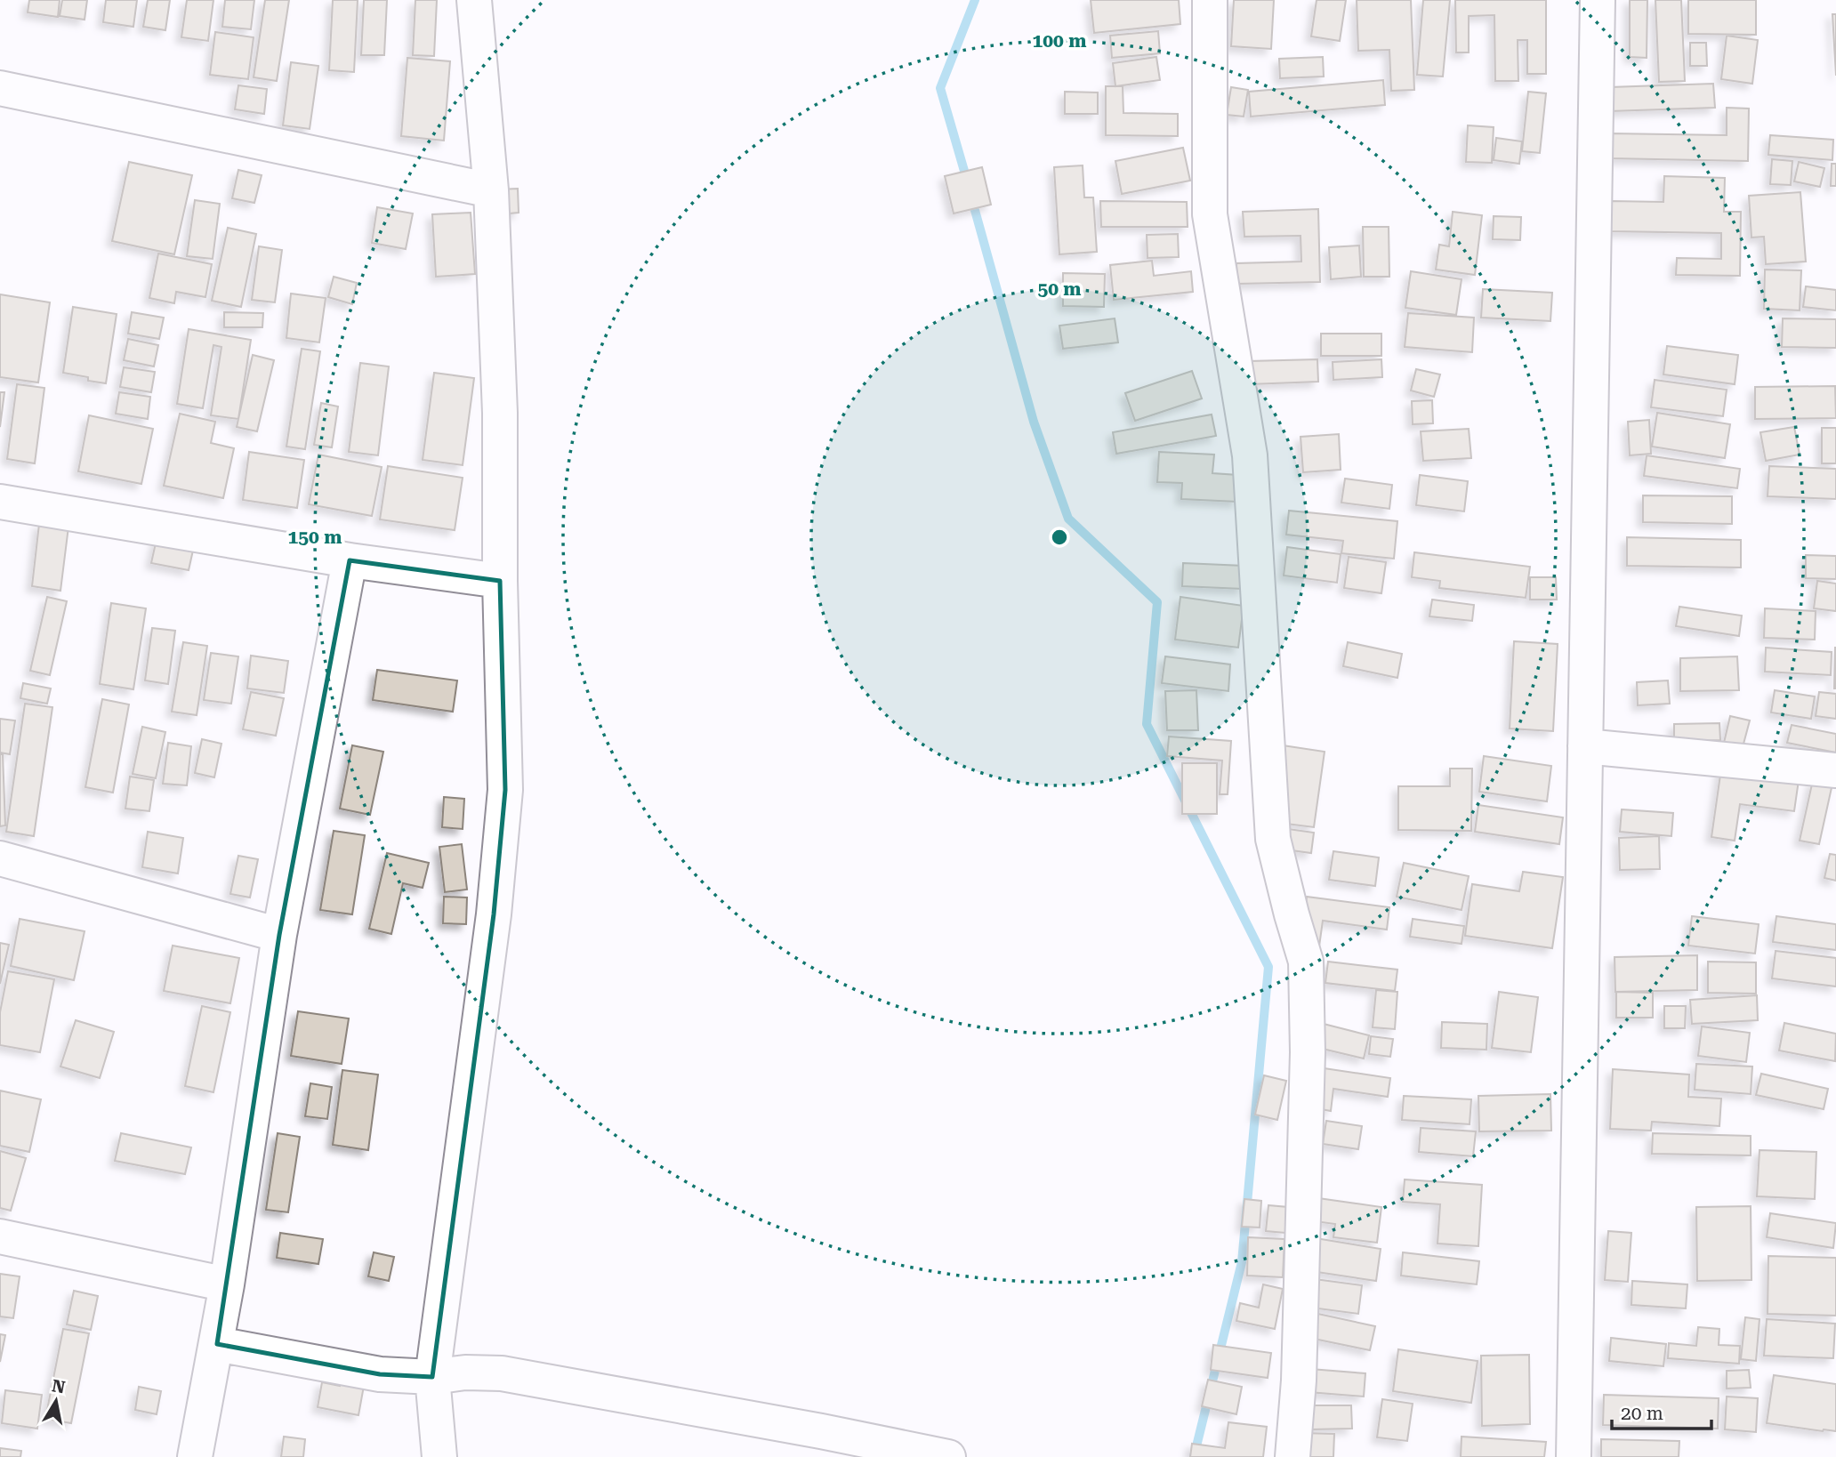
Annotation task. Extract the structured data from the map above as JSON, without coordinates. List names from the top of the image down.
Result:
{
  "scale_bar": "20 m",
  "north": "top",
  "rings": ["100 m", "50 m", "150 m"]
}
